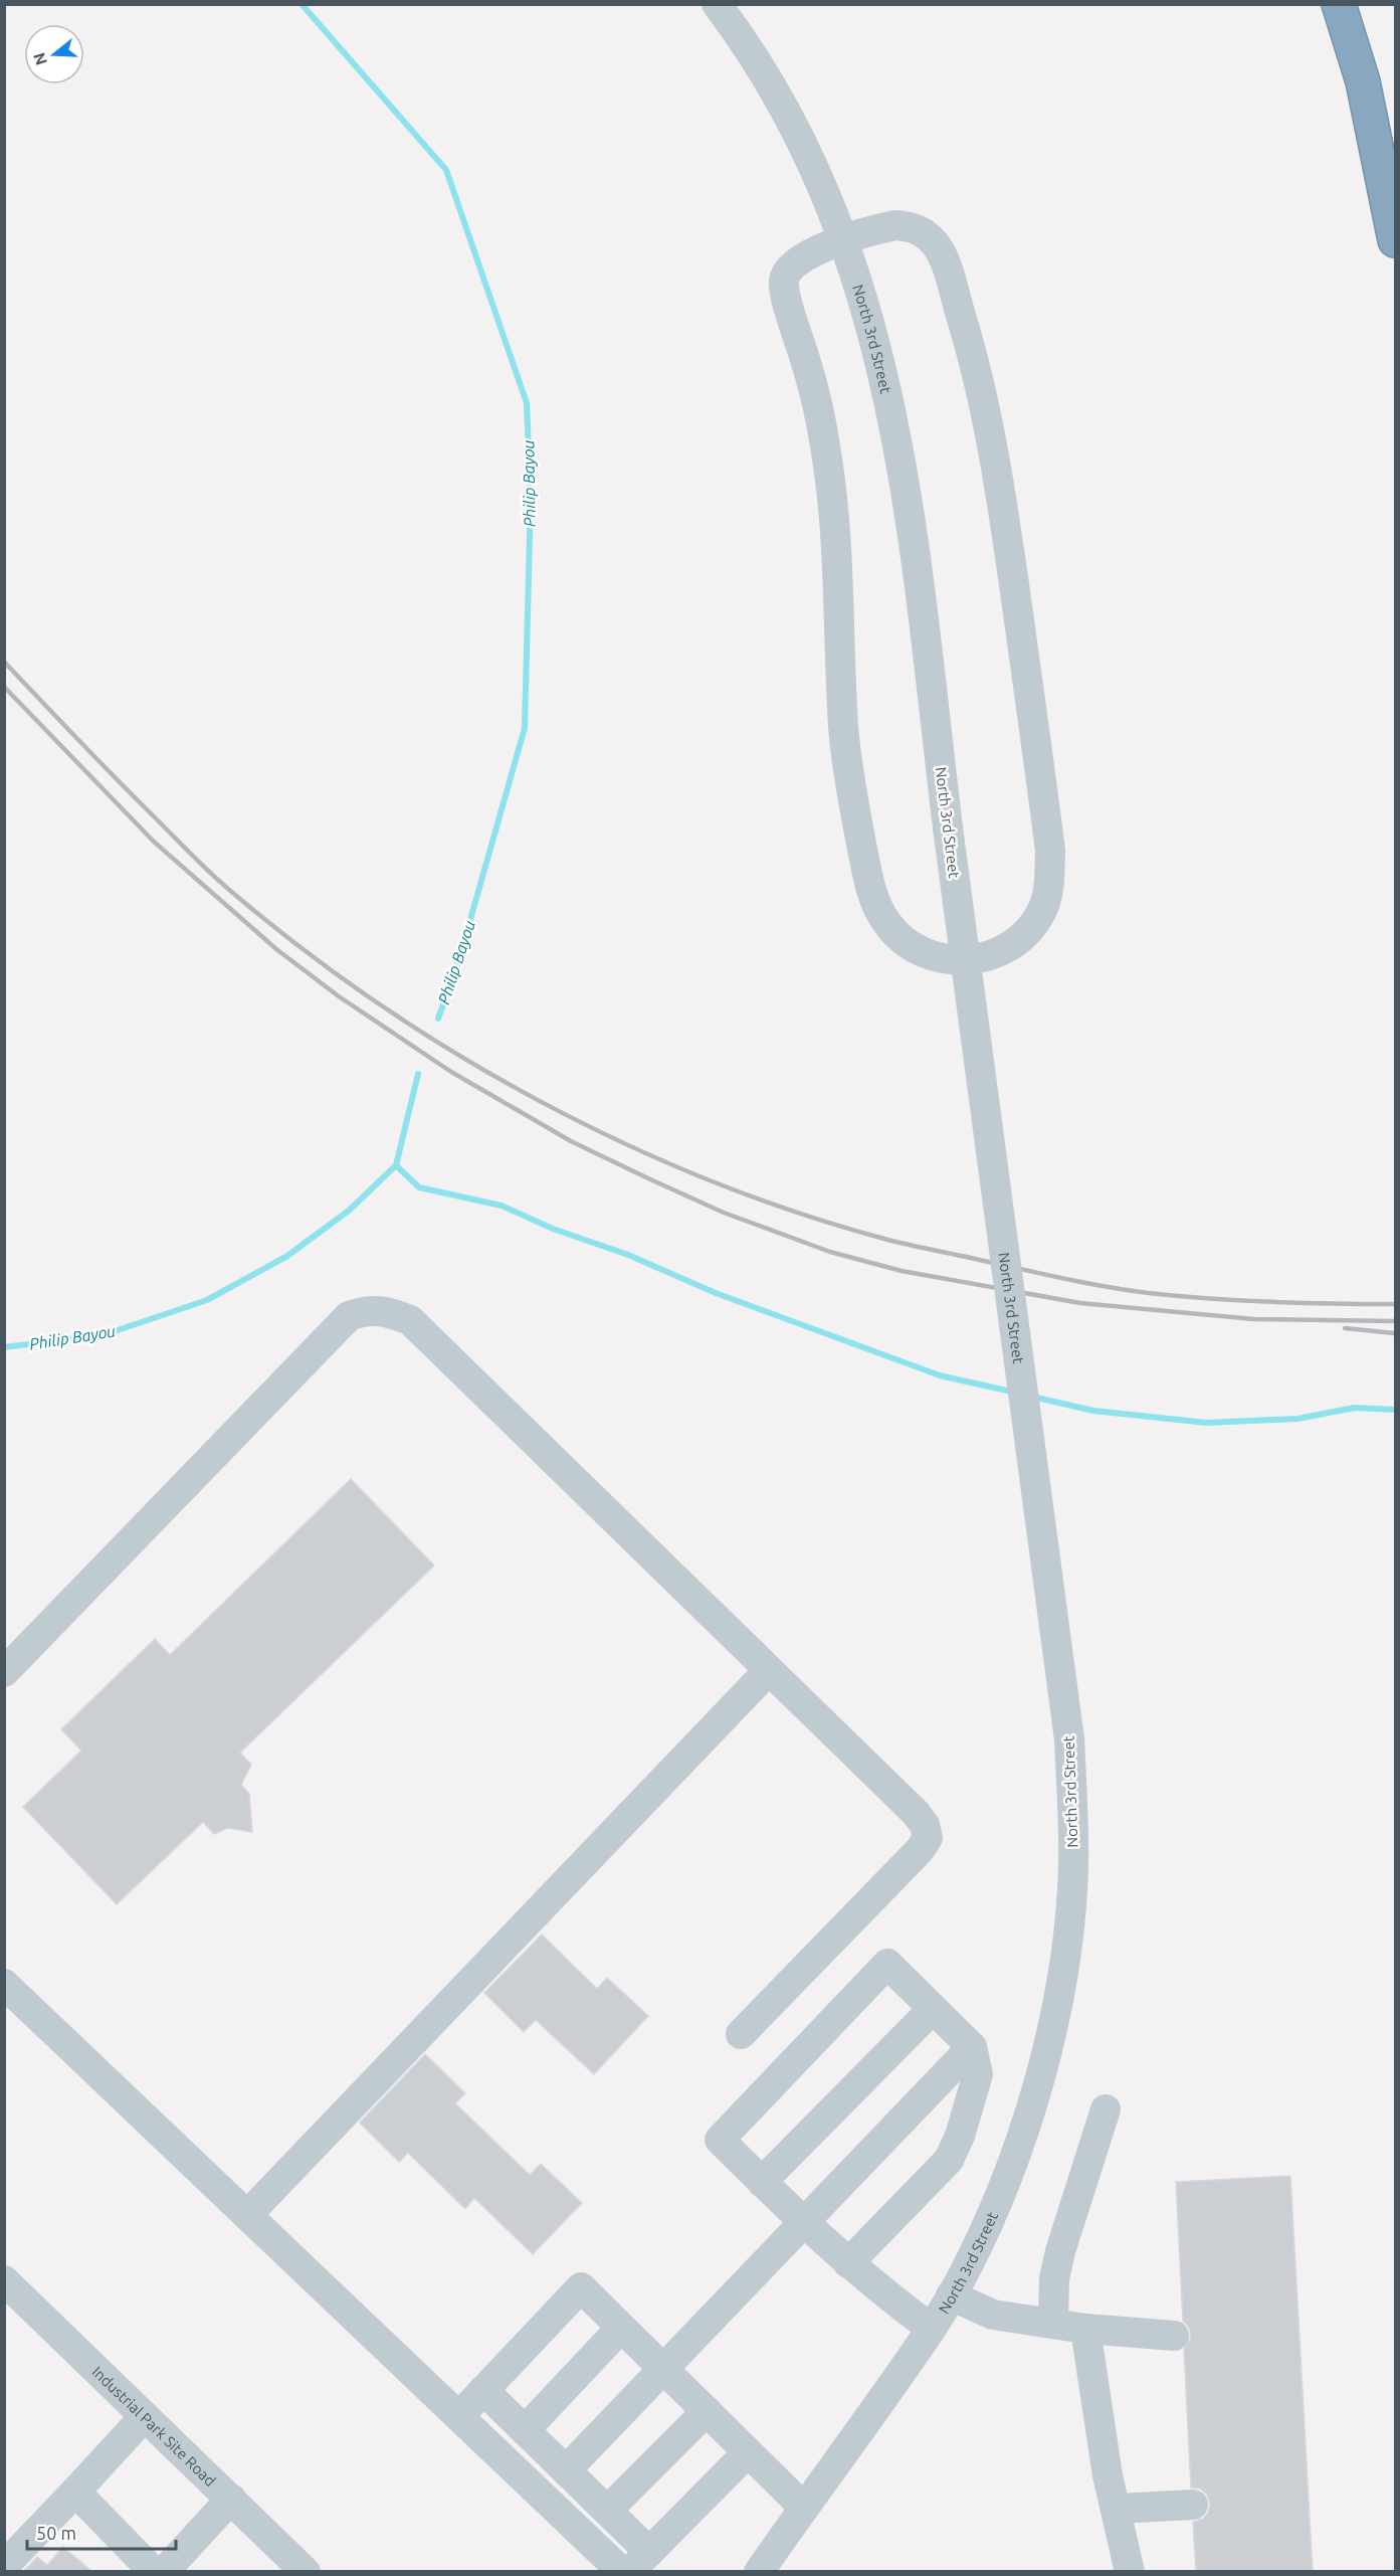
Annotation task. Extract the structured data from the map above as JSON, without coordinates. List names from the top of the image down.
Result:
{
  "streets": {
    "street": ["North 3rd Street", "Industrial Park Site Road"]
  },
  "water": ["Philip Bayou"],
  "scale_bar": "50 m",
  "north": "left"
}
